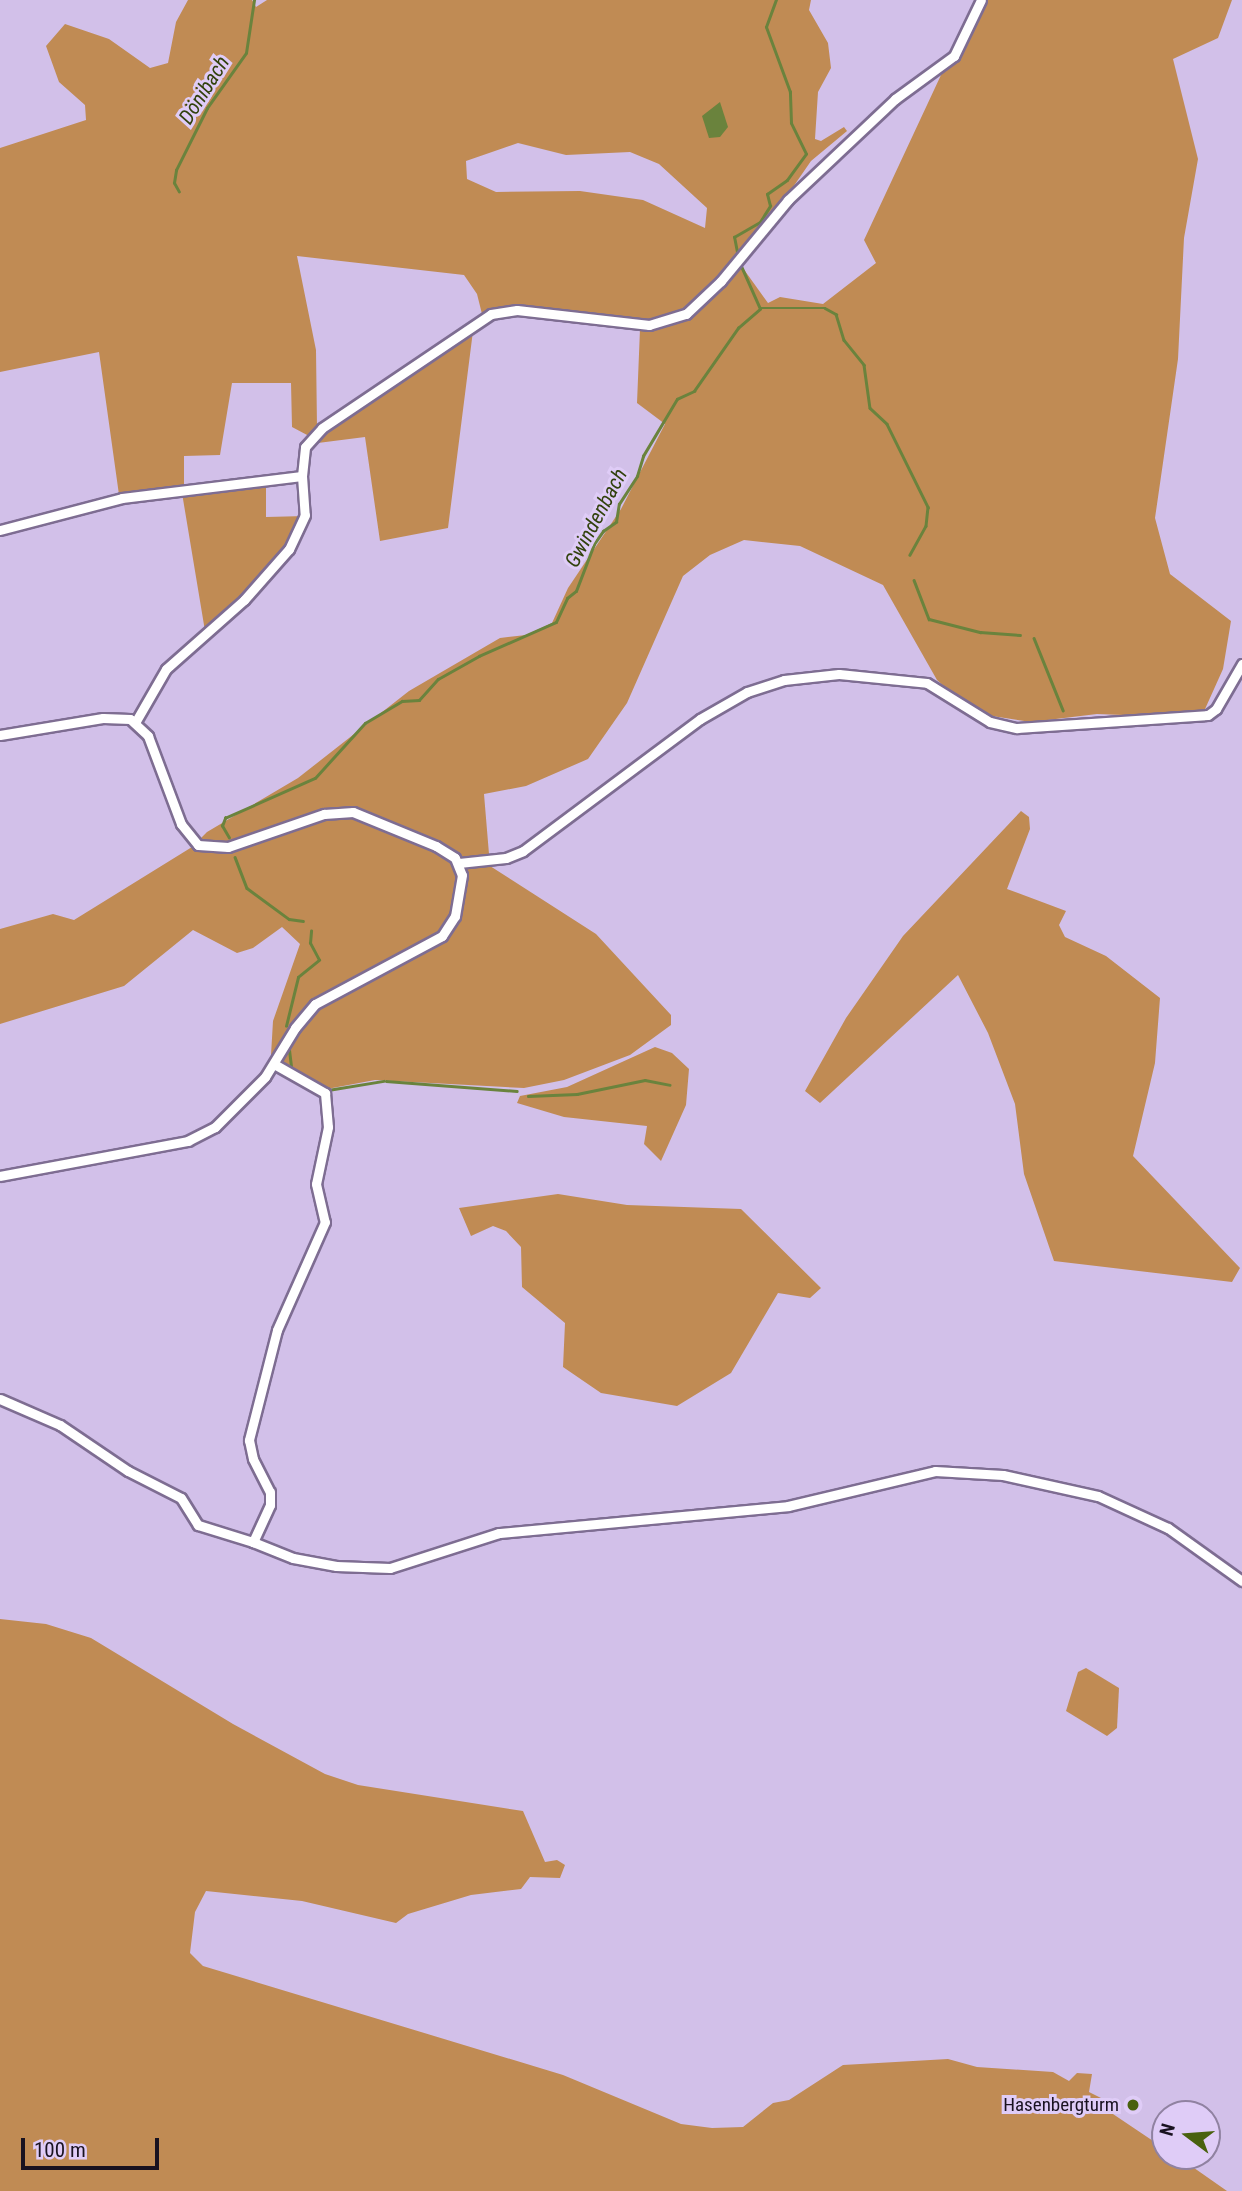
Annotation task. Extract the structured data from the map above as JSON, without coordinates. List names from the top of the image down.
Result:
{
  "water": ["Dönibach", "Gwindenbach"],
  "places": ["Hasenbergturm"],
  "scale_bar": "100 m",
  "north": "left"
}
